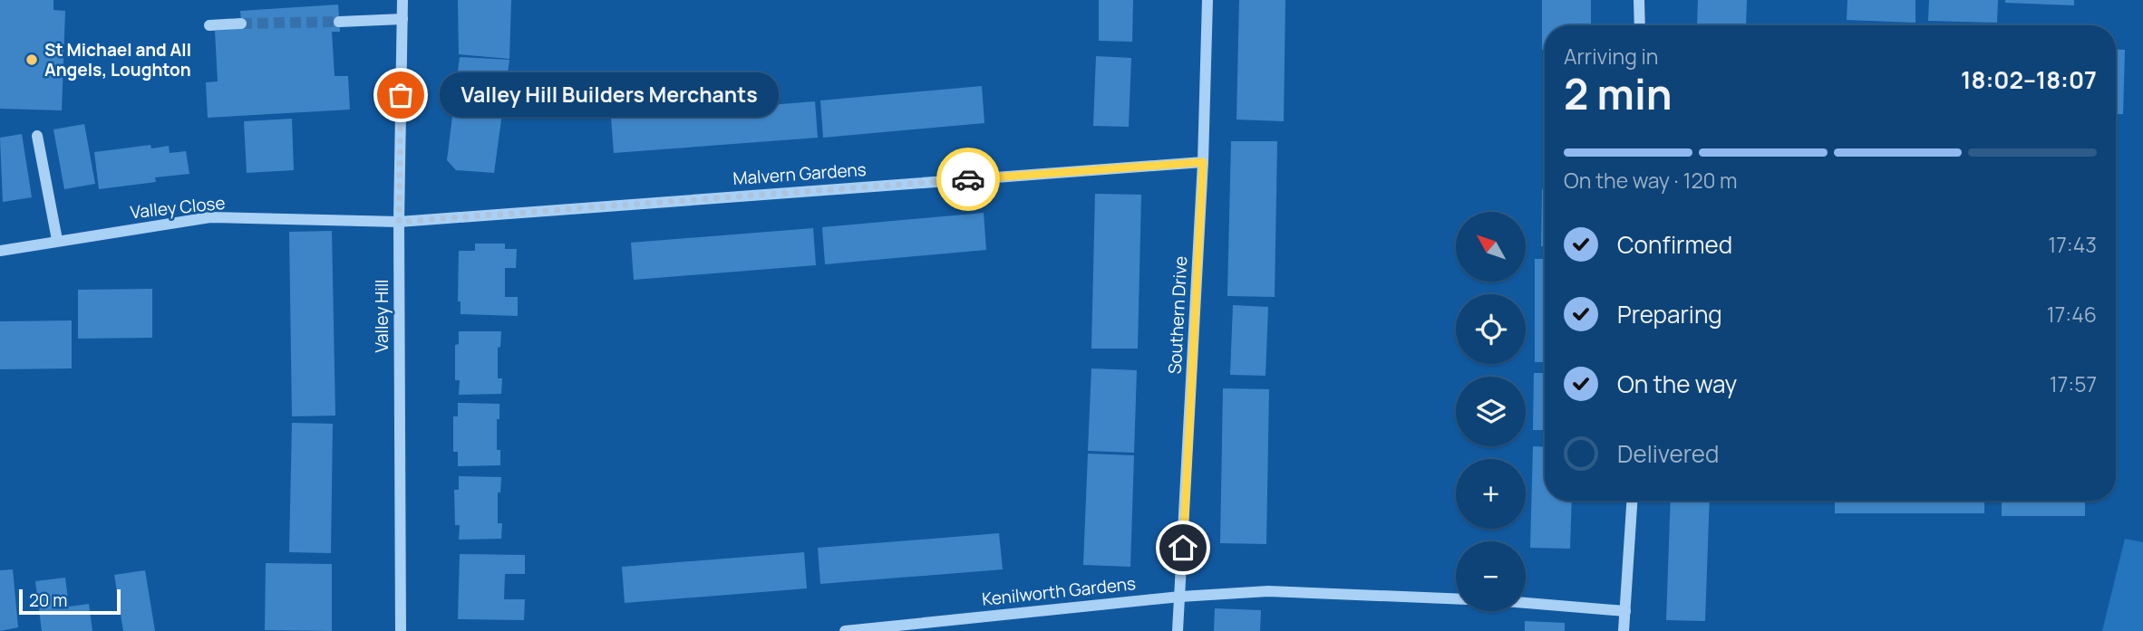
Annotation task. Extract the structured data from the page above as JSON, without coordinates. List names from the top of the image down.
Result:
{
  "streets": {
    "street": [
      "Malvern Gardens",
      "Valley Close",
      "Southern Drive",
      "Valley Hill",
      "Kenilworth Gardens"
    ]
  },
  "crossings": [
    ["Malvern Gardens", "Valley Close"],
    ["Malvern Gardens", "Southern Drive"],
    ["Malvern Gardens", "Valley Hill"],
    ["Valley Close", "Valley Hill"],
    ["Southern Drive", "Kenilworth Gardens"]
  ],
  "places": ["St Michael and All Angels, Loughton", "Valley Hill Builders Merchants"],
  "scale_bar": "20 m",
  "north": "top left",
  "page": {
    "heading": ["2 min", "Arriving in", "18:02–18:07"],
    "bubble": "Valley Hill Builders Merchants",
    "bar": "On the way · 120 m",
    "list": [
      ["Confirmed", "17:43"],
      ["Preparing", "17:46"],
      ["On the way", "17:57"],
      "Delivered"
    ],
    "map_buttons": ["+", "−"],
    "scale": "20 m"
  }
}
